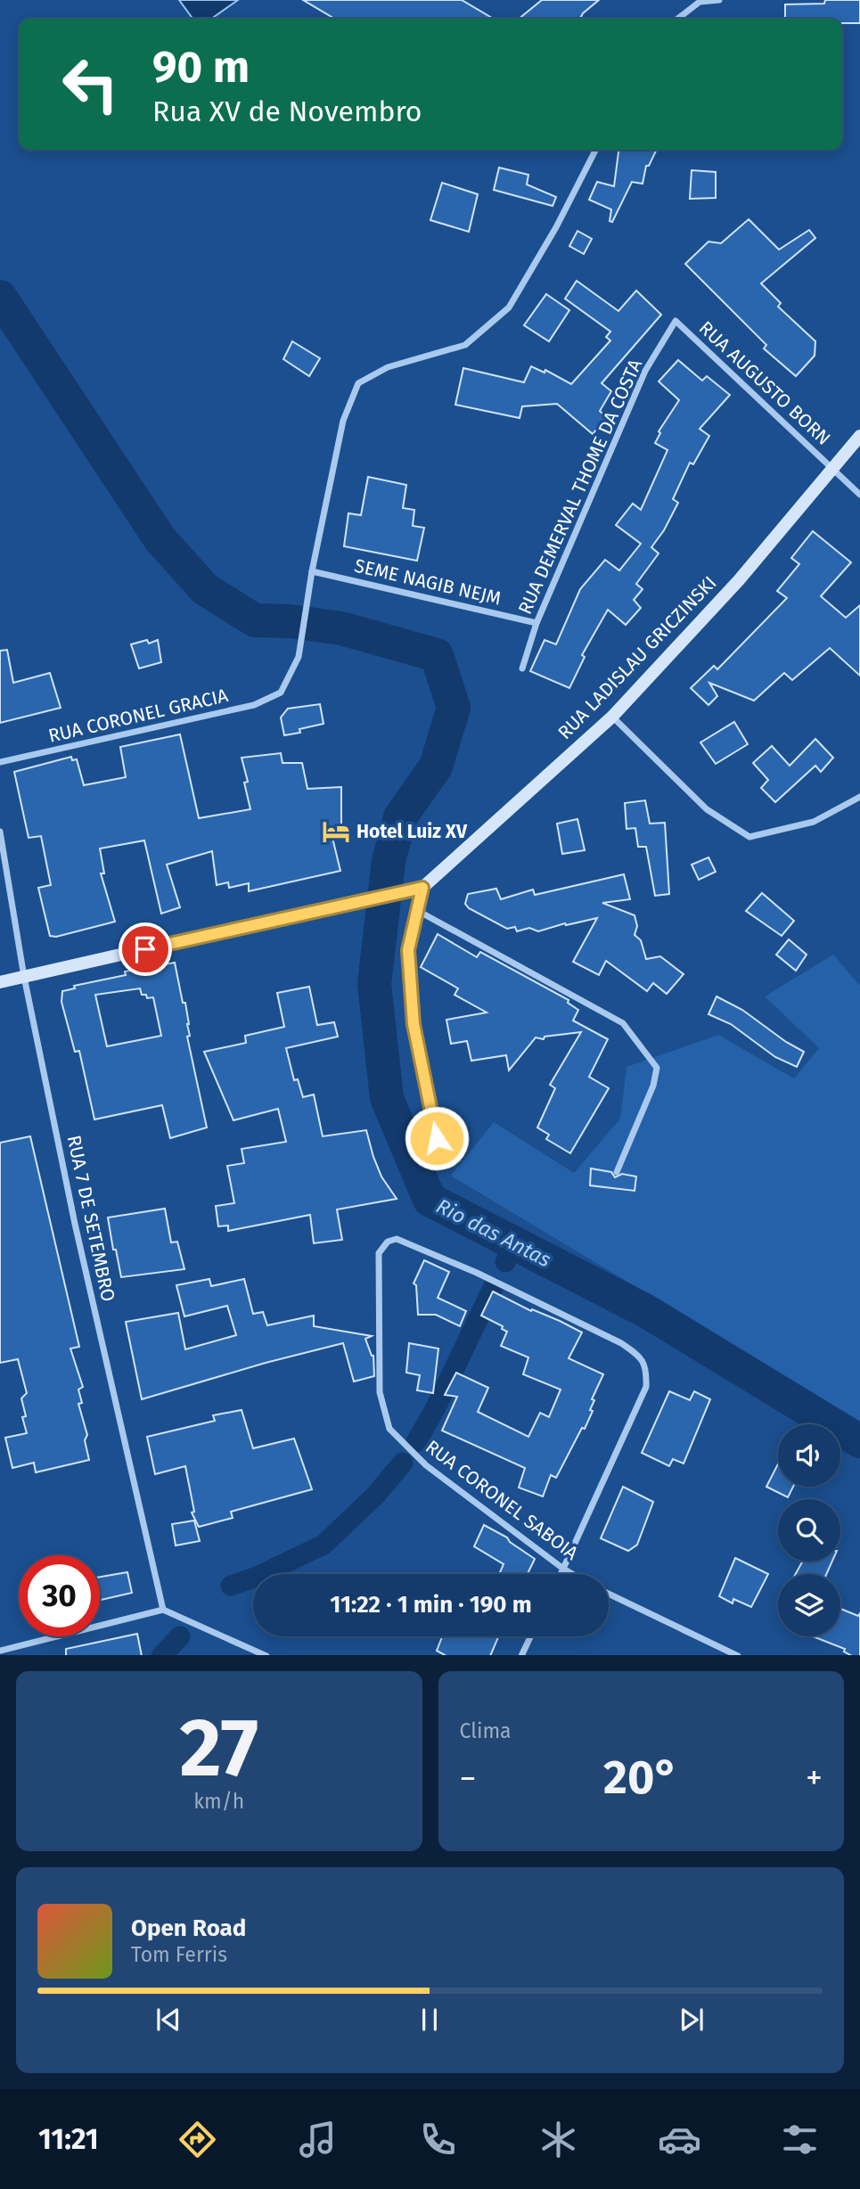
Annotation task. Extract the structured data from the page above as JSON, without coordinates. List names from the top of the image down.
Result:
{
  "streets": {
    "main road": ["RUA LADISLAU GRICZINSKI"],
    "street": [
      "RUA AUGUSTO BORN",
      "RUA DEMERVAL THOME DA COSTA",
      "SEME NAGIB NEJM",
      "RUA CORONEL GRACIA",
      "RUA 7 DE SETEMBRO",
      "RUA CORONEL SABOIA"
    ]
  },
  "crossings": [
    ["RUA AUGUSTO BORN", "RUA DEMERVAL THOME DA COSTA"],
    ["RUA AUGUSTO BORN", "RUA LADISLAU GRICZINSKI"],
    ["RUA DEMERVAL THOME DA COSTA", "SEME NAGIB NEJM"],
    ["SEME NAGIB NEJM", "RUA CORONEL GRACIA"]
  ],
  "water": ["Rio das Antas"],
  "places": {
    "hotel": ["Hotel Luiz XV"]
  },
  "page": {
    "turn": ["90 m", "Rua XV de Novembro"],
    "limit": "30",
    "trip": "11:22 · 1 min · 190 m",
    "tile": [
      ["27", "km/h"],
      "Clima"
    ],
    "heat": ["−", "20°", "+"],
    "song": ["Open Road", "Tom Ferris"],
    "tabs": "11:21"
  }
}
